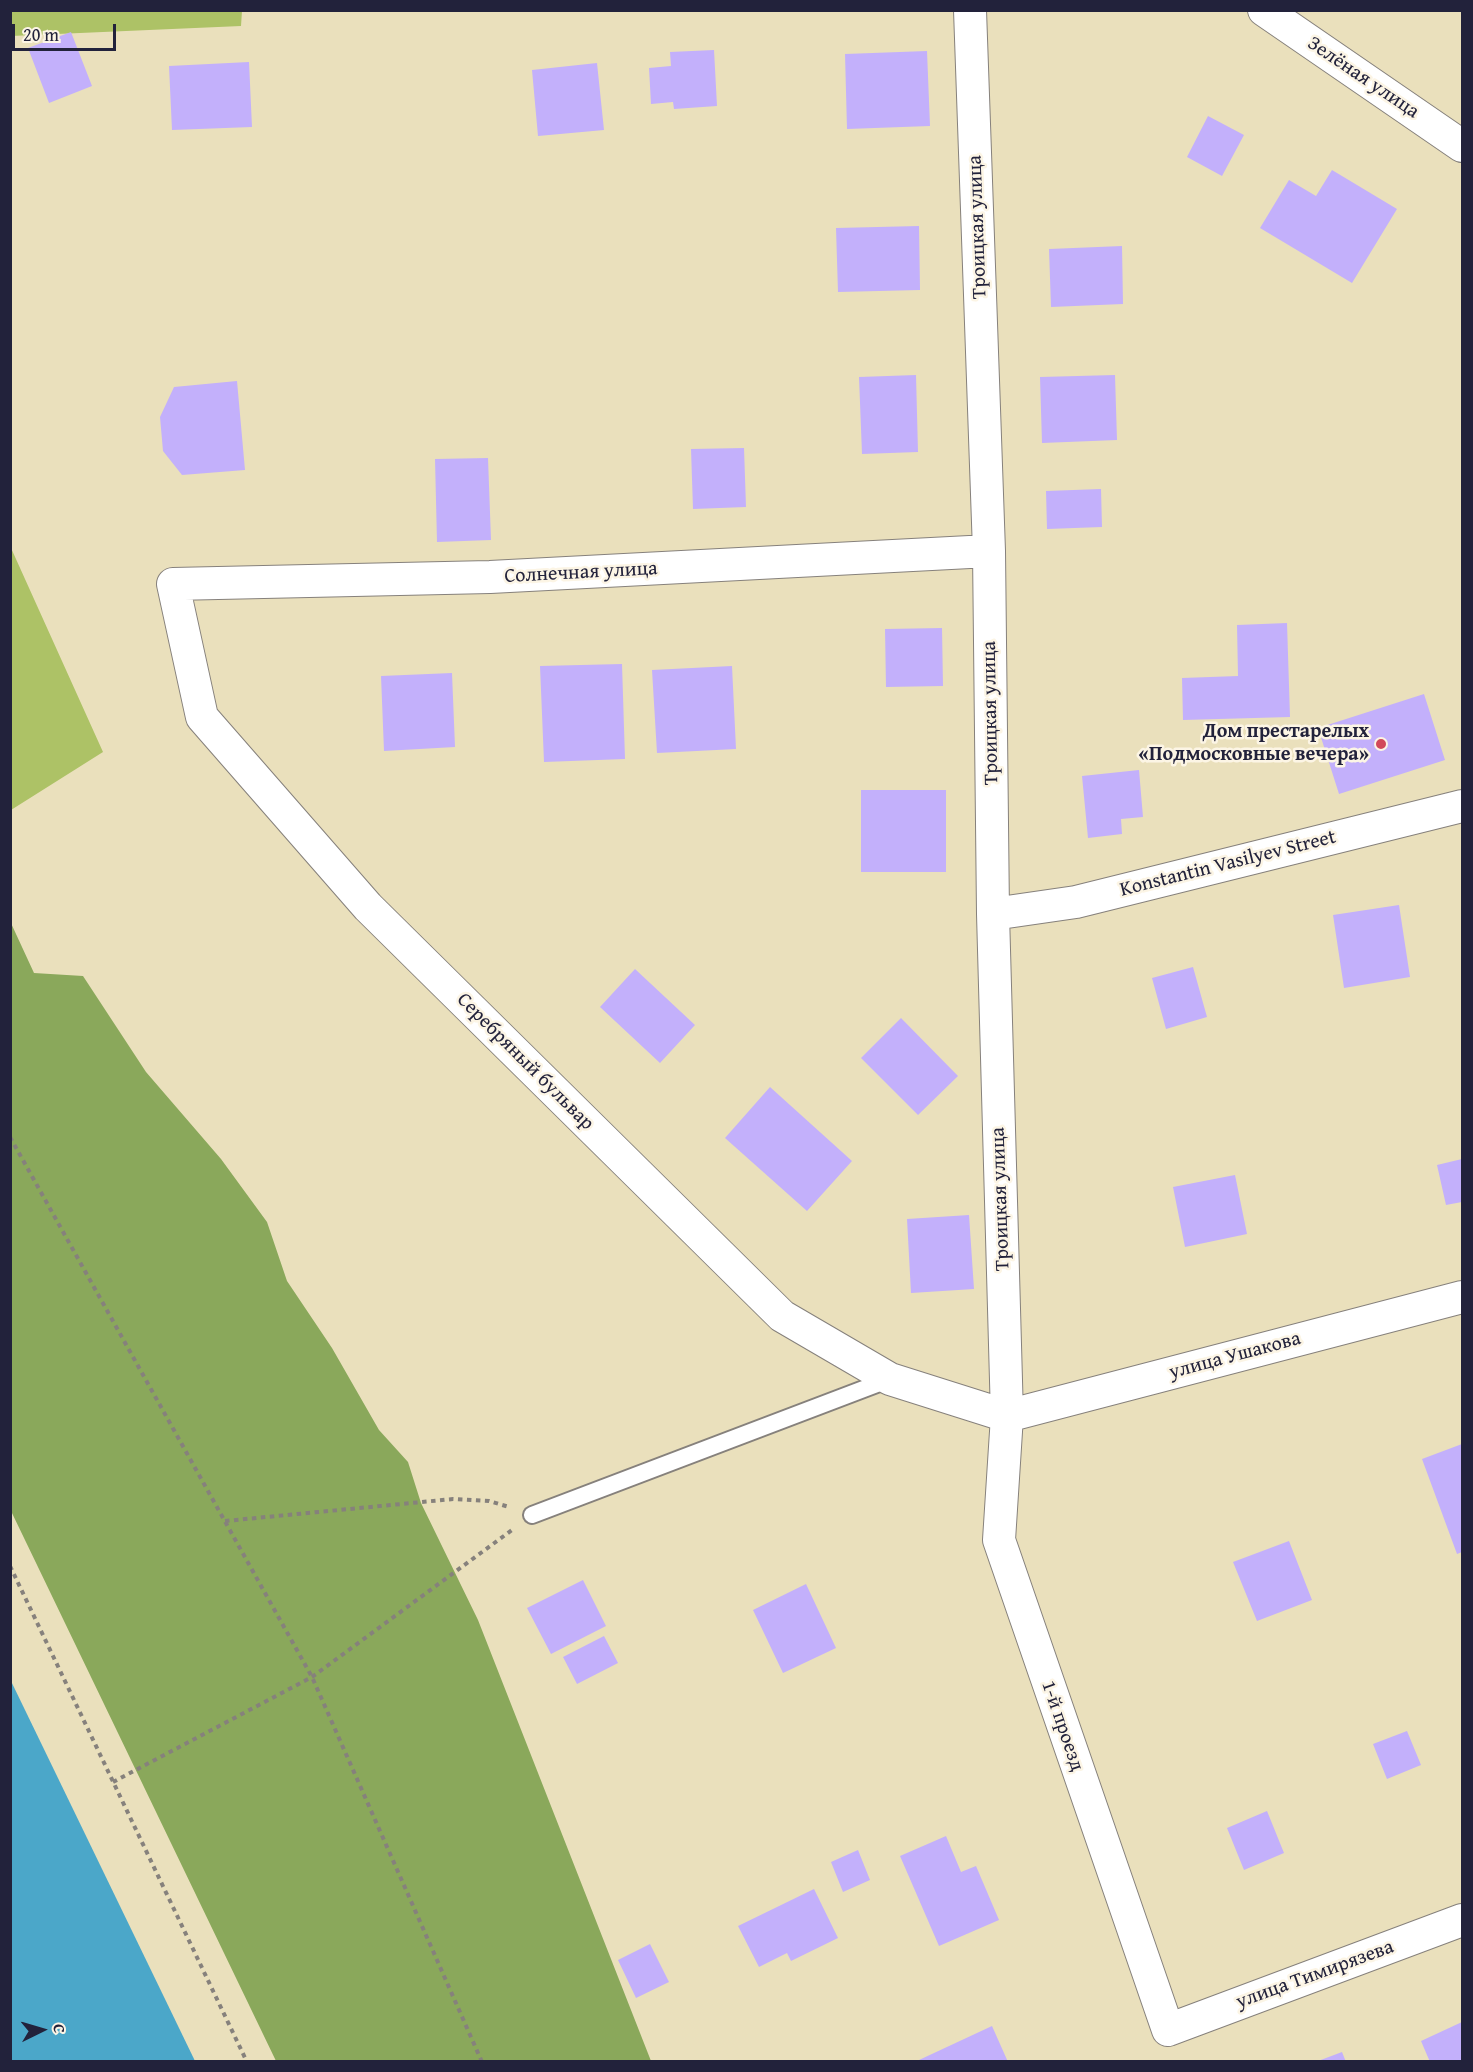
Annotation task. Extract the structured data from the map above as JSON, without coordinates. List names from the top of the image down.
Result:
{
  "streets": {
    "street": [
      "Зелёная улица",
      "Троицкая улица",
      "Солнечная улица",
      "Konstantin Vasilyev Street",
      "Серебряный бульвар",
      "улица Ушакова",
      "1-й проезд",
      "улица Тимирязева"
    ]
  },
  "crossings": [
    ["Троицкая улица", "Солнечная улица"],
    ["Троицкая улица", "Konstantin Vasilyev Street"],
    ["Троицкая улица", "Серебряный бульвар"],
    ["Троицкая улица", "улица Ушакова"],
    ["Троицкая улица", "1-й проезд"],
    ["Солнечная улица", "Серебряный бульвар"],
    ["Серебряный бульвар", "улица Ушакова"],
    ["Серебряный бульвар", "1-й проезд"],
    ["улица Ушакова", "1-й проезд"],
    ["1-й проезд", "улица Тимирязева"]
  ],
  "places": ["Дом престарелых «Подмосковные вечера»"],
  "scale_bar": "20 m",
  "north": "right"
}
